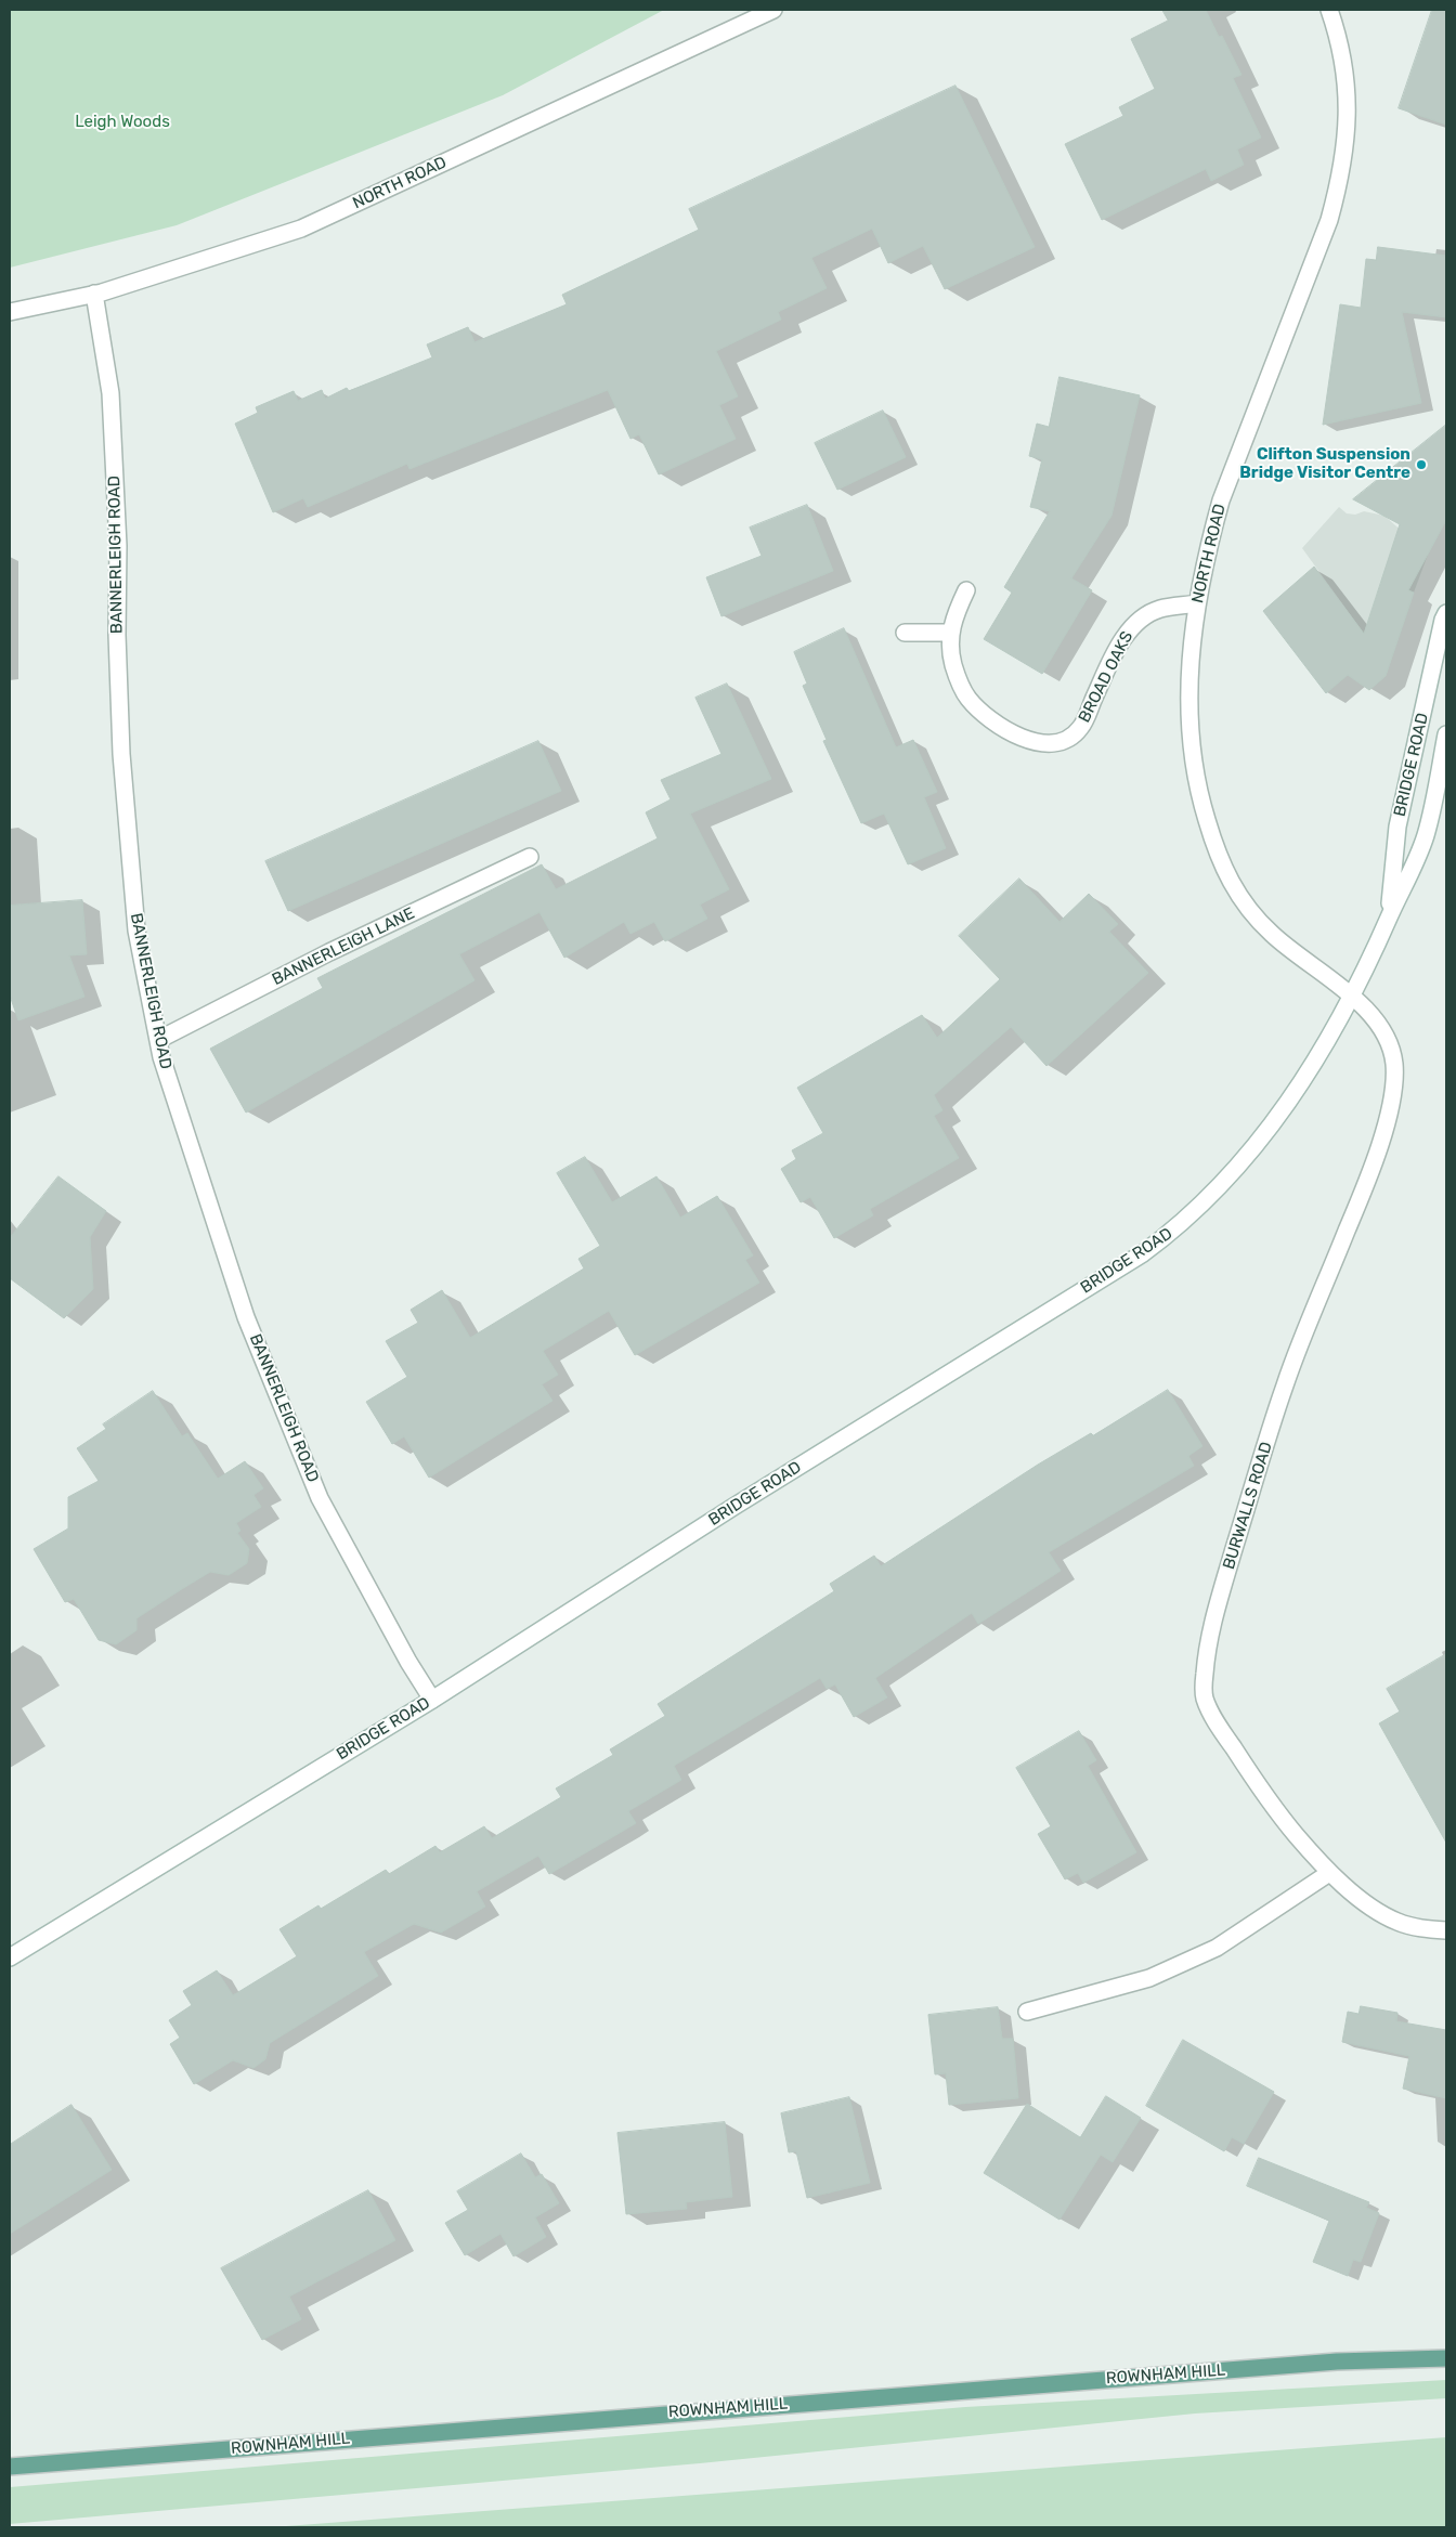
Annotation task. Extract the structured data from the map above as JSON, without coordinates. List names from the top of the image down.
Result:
{
  "streets": {
    "main road": ["ROWNHAM HILL"],
    "street": [
      "NORTH ROAD",
      "BANNERLEIGH ROAD",
      "BROAD OAKS",
      "BRIDGE ROAD",
      "BANNERLEIGH LANE",
      "BURWALLS ROAD"
    ]
  },
  "crossings": [
    ["NORTH ROAD", "BANNERLEIGH ROAD"],
    ["NORTH ROAD", "BROAD OAKS"],
    ["NORTH ROAD", "BRIDGE ROAD"],
    ["NORTH ROAD", "BURWALLS ROAD"],
    ["BANNERLEIGH ROAD", "BRIDGE ROAD"],
    ["BANNERLEIGH ROAD", "BANNERLEIGH LANE"],
    ["BRIDGE ROAD", "BURWALLS ROAD"]
  ],
  "parks": ["Leigh Woods"],
  "places": ["Clifton Suspension Bridge Visitor Centre"]
}
